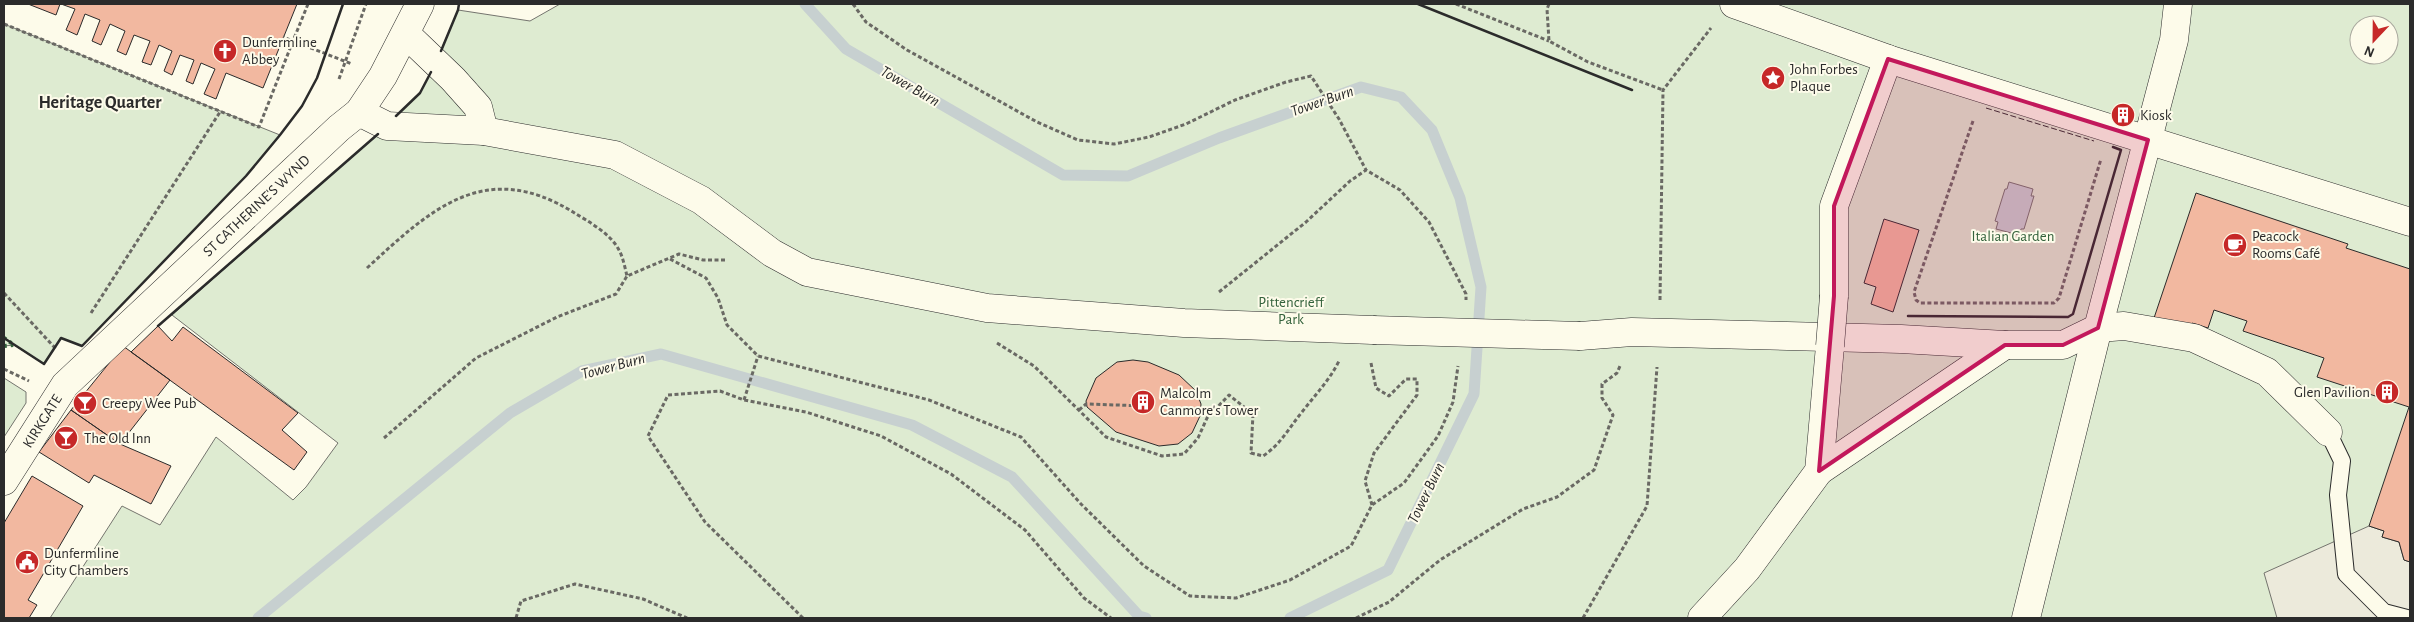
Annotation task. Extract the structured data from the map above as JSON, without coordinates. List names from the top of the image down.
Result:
{
  "streets": {
    "street": ["ST CATHERINE'S WYND", "KIRKGATE"]
  },
  "crossings": [
    ["ST CATHERINE'S WYND", "KIRKGATE"]
  ],
  "districts": ["Heritage Quarter"],
  "water": ["Tower Burn"],
  "parks": ["Italian Garden", "Pittencrieff Park"],
  "places": {
    "church": ["Dunfermline Abbey"],
    "place": ["John Forbes Plaque"],
    "building": ["Kiosk", "Glen Pavilion", "Malcolm Canmore's Tower"],
    "cafe": ["Peacock Rooms Café"],
    "bar": ["Creepy Wee Pub", "The Old Inn"],
    "public building": ["Dunfermline City Chambers"]
  },
  "north": "bottom"
}
